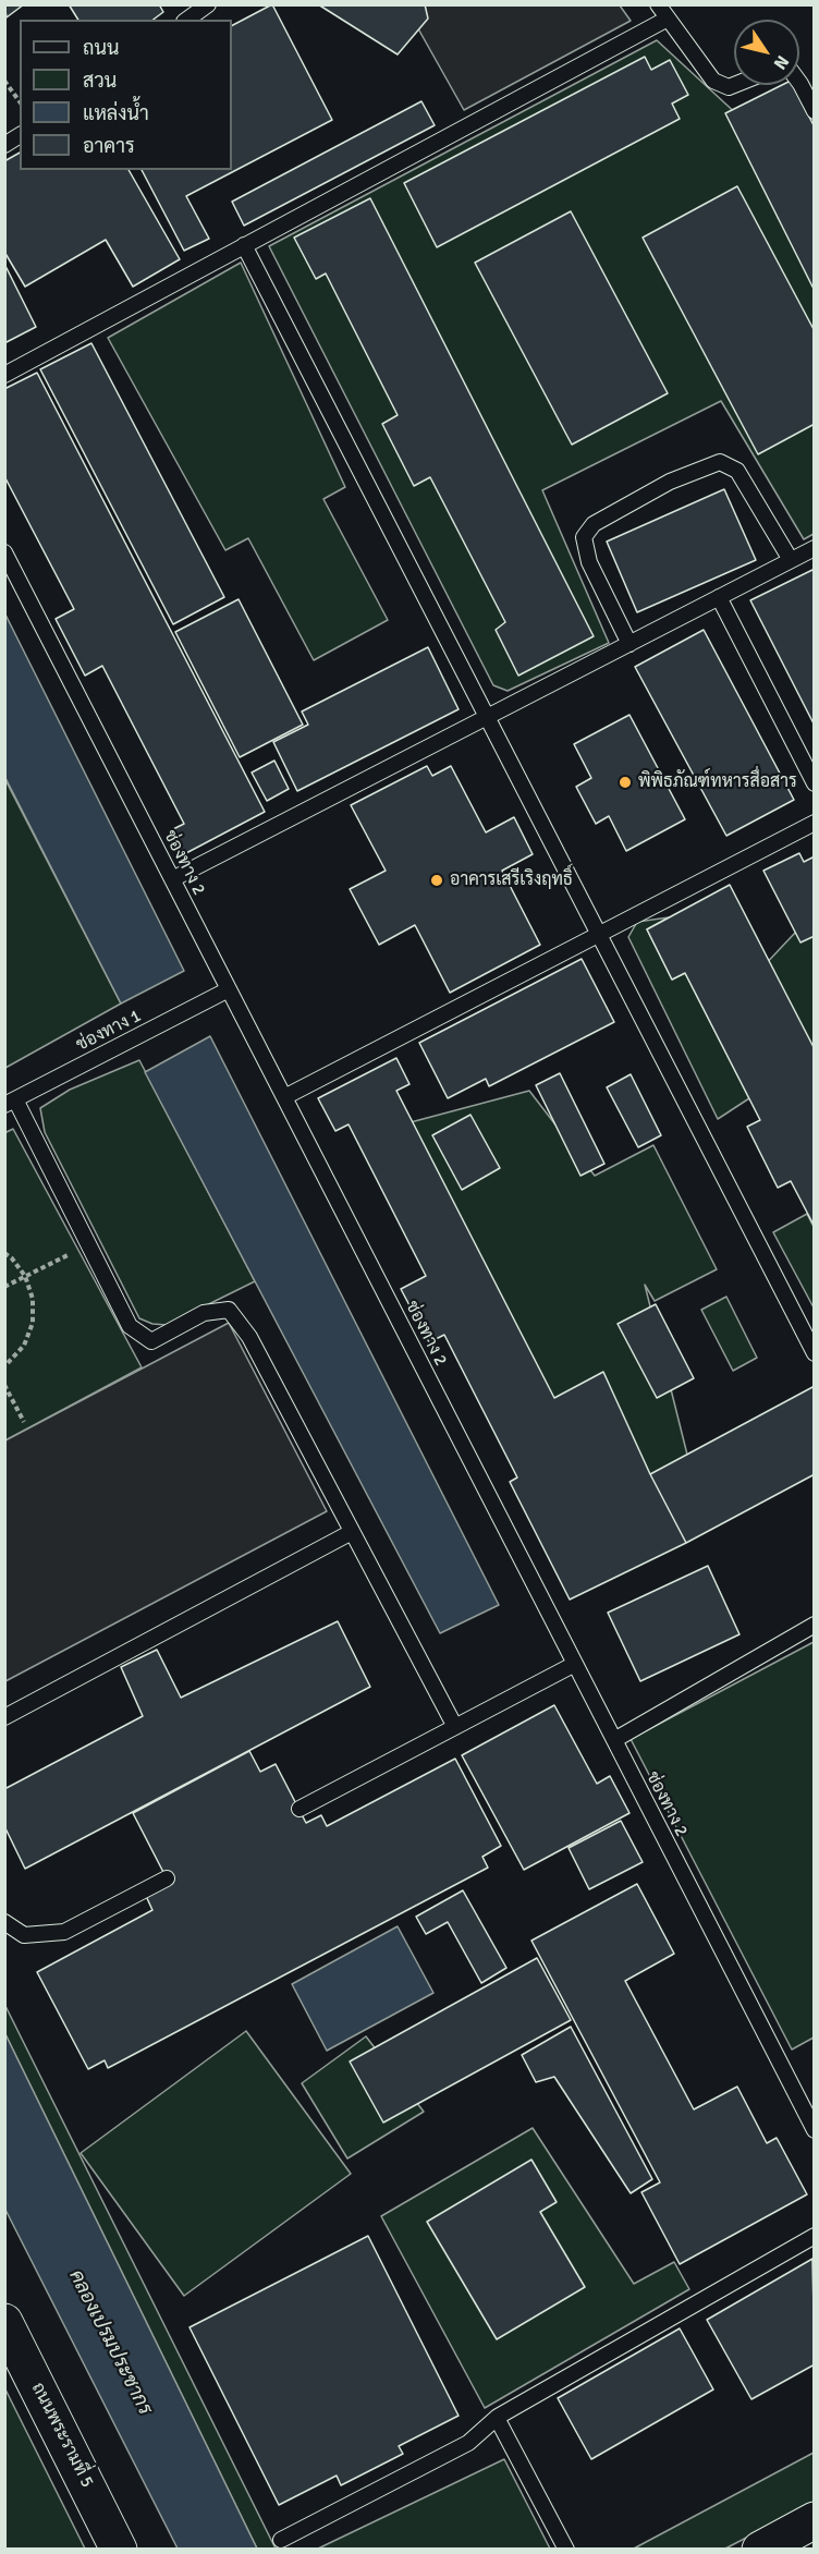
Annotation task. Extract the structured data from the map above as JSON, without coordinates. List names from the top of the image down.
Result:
{
  "streets": {
    "main road": ["ถนนพระรามที่ 5"],
    "lane": ["ช่องทาง 2", "ช่องทาง 1"]
  },
  "crossings": [
    ["ช่องทาง 2", "ช่องทาง 1"]
  ],
  "water": ["คลองเปรมประชากร"],
  "places": ["พิพิธภัณฑ์ทหารสื่อสาร", "อาคารเสรีเริงฤทธิ์"],
  "legend": [
    "ถนน",
    "สวน",
    "แหล่งน้ำ",
    "อาคาร"
  ],
  "north": "bottom right"
}
